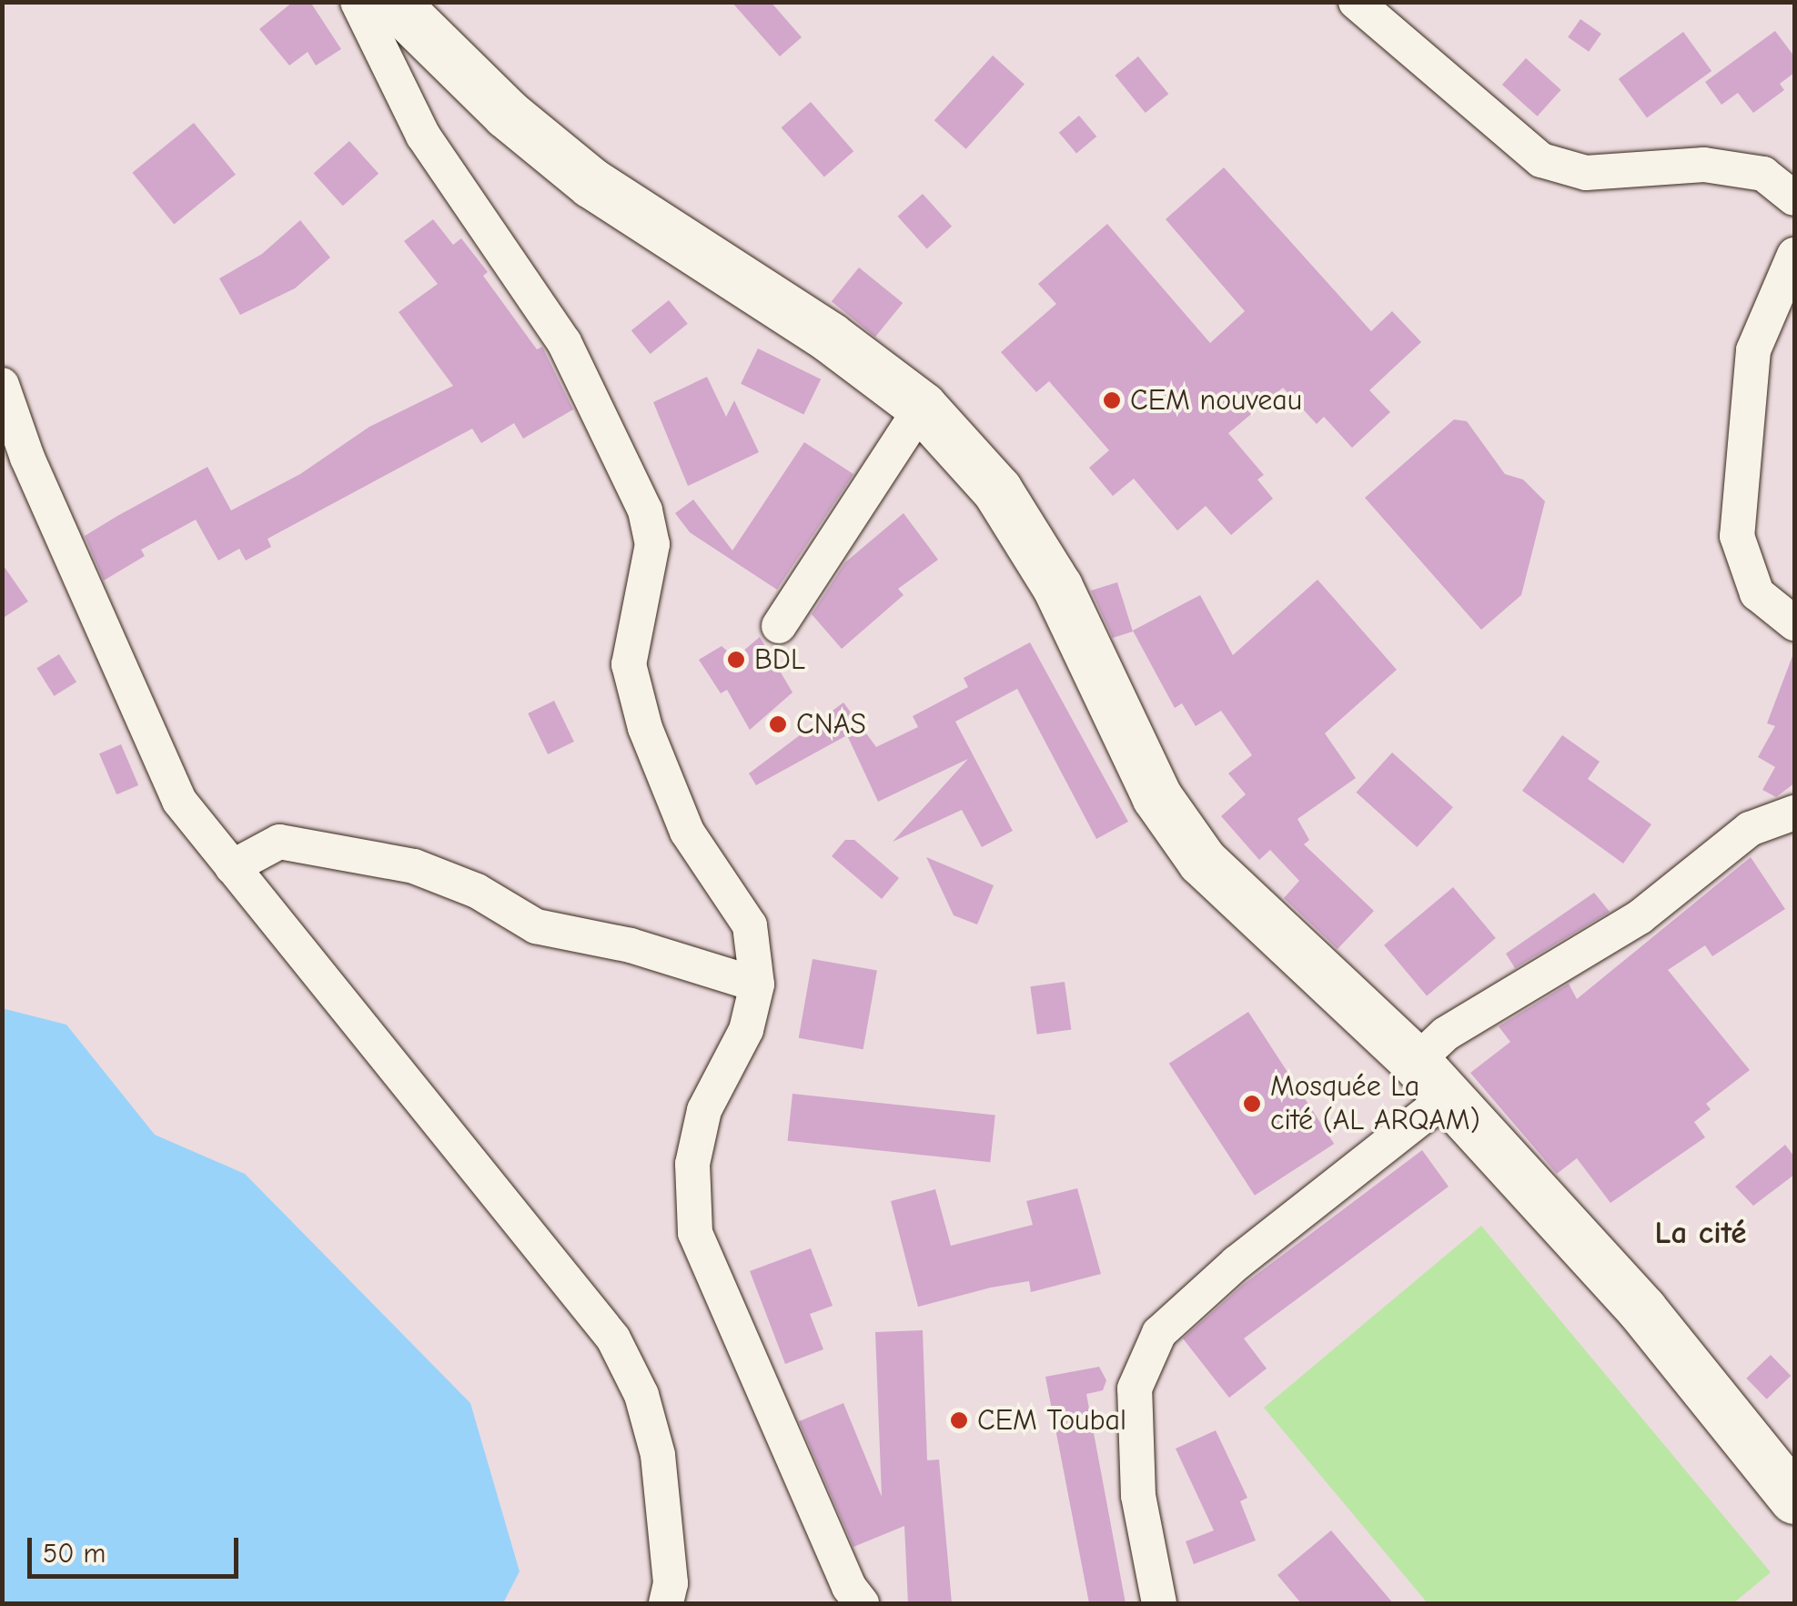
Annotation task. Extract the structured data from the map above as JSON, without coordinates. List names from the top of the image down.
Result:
{
  "districts": ["La cité"],
  "places": [
    "CEM nouveau",
    "BDL",
    "CNAS",
    "Mosquée La cité (AL ARQAM)",
    "CEM Toubal"
  ],
  "scale_bar": "50 m"
}
